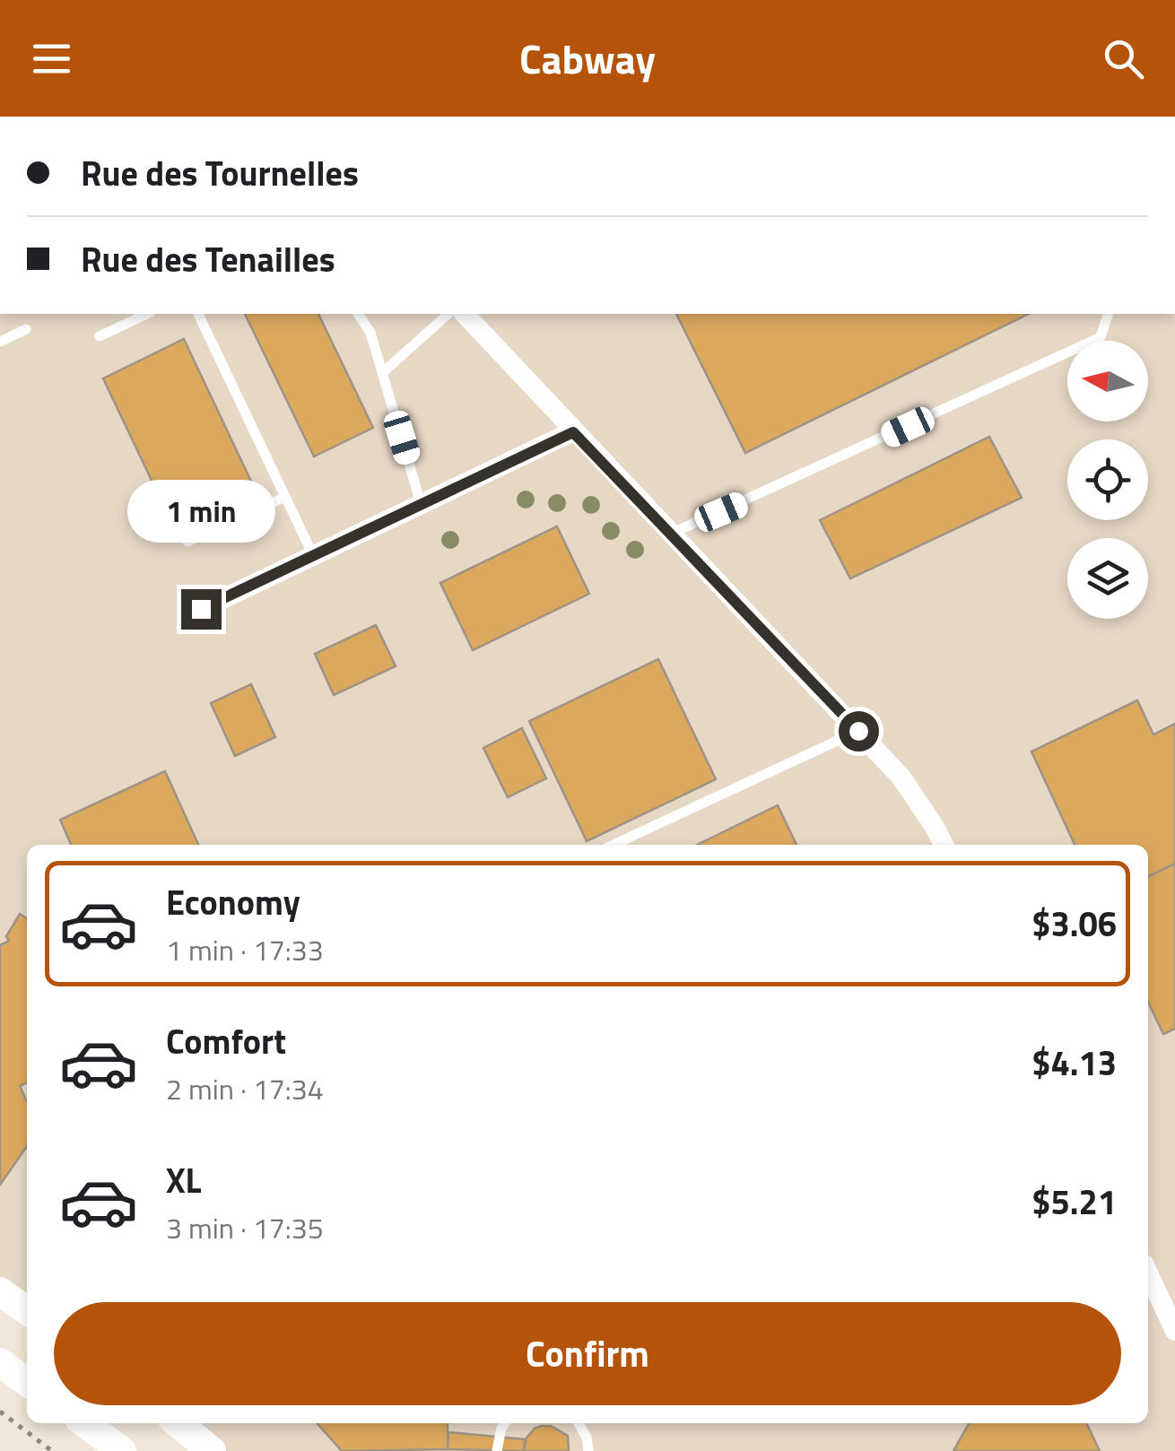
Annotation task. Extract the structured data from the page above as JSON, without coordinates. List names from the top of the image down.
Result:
{
  "north": "left",
  "page": {
    "header": "Cabway",
    "banner": ["Rue des Tournelles", "Rue des Tenailles"],
    "bubble": "1 min",
    "list": [
      {
        "name": "Economy",
        "note": "1 min · 17:33",
        "value": "$3.06"
      },
      {
        "name": "Comfort",
        "note": "2 min · 17:34",
        "value": "$4.13"
      },
      {
        "name": "XL",
        "note": "3 min · 17:35",
        "value": "$5.21"
      }
    ],
    "buttons": "Confirm"
  }
}
